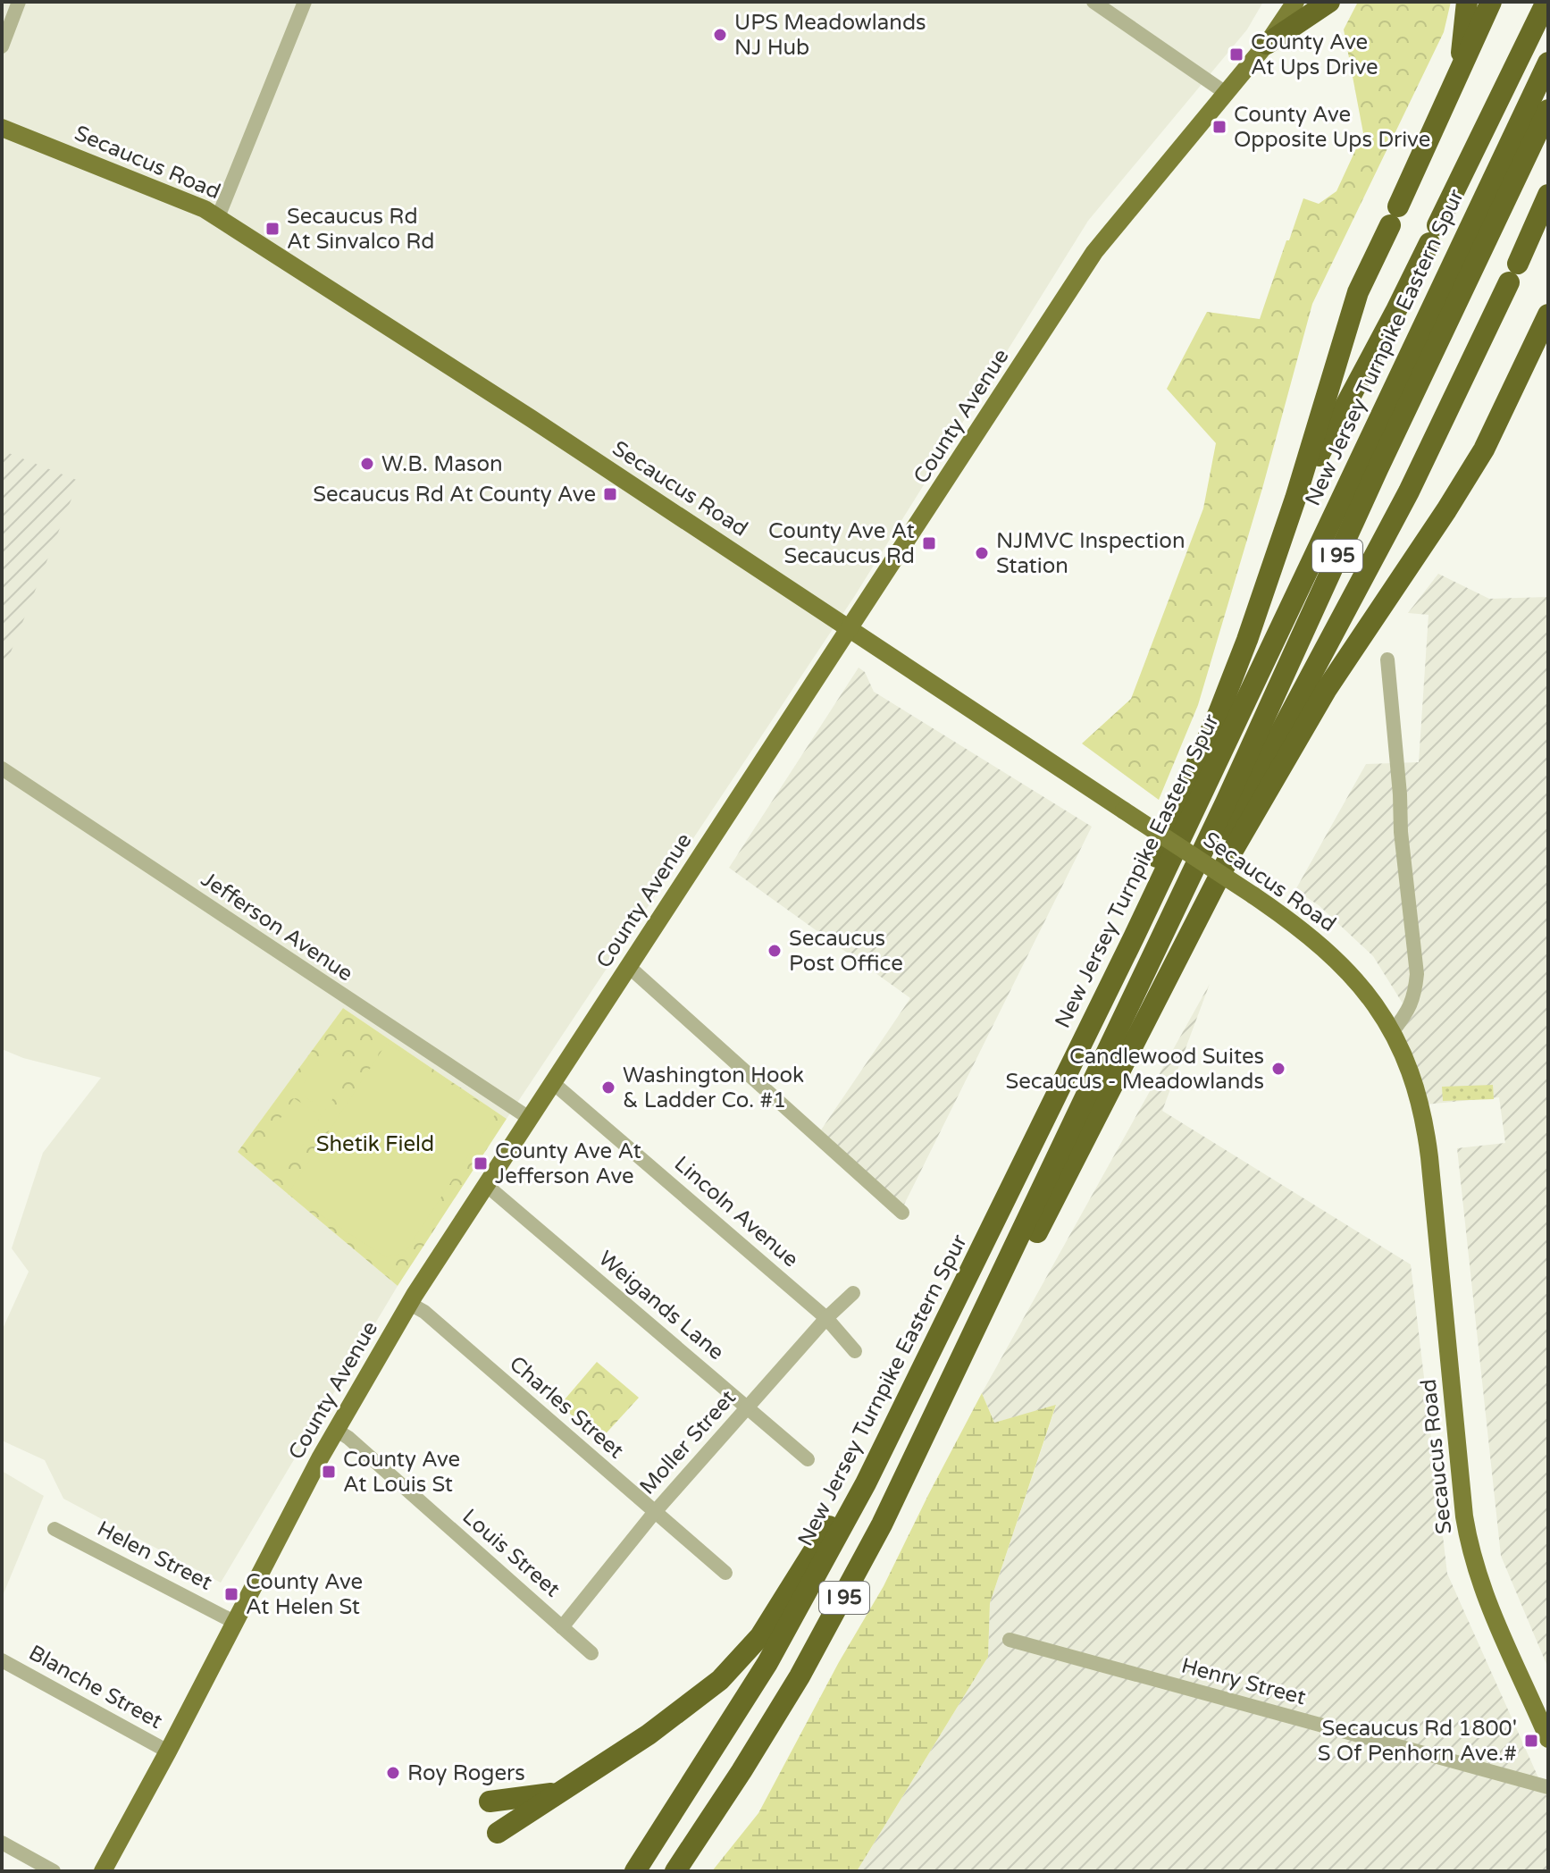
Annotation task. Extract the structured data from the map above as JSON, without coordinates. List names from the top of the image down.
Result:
{
  "streets": {
    "highway": ["New Jersey Turnpike Eastern Spur", "I 95"],
    "main road": ["Secaucus Road", "County Avenue"],
    "street": [
      "Jefferson Avenue",
      "Lincoln Avenue",
      "Weigands Lane",
      "Charles Street",
      "Moller Street",
      "Louis Street",
      "Helen Street",
      "Henry Street",
      "Blanche Street"
    ]
  },
  "crossings": [
    ["Secaucus Road", "County Avenue"],
    ["County Avenue", "Jefferson Avenue"],
    ["County Avenue", "Lincoln Avenue"],
    ["County Avenue", "Weigands Lane"],
    ["County Avenue", "Charles Street"],
    ["County Avenue", "Louis Street"],
    ["County Avenue", "Helen Street"],
    ["County Avenue", "Blanche Street"],
    ["Lincoln Avenue", "Moller Street"],
    ["Weigands Lane", "Moller Street"],
    ["Charles Street", "Moller Street"],
    ["Moller Street", "Louis Street"]
  ],
  "parks": ["Shetik Field"],
  "places": {
    "other": [
      "UPS Meadowlands NJ Hub",
      "W.B. Mason",
      "NJMVC Inspection Station",
      "Secaucus Post Office",
      "Candlewood Suites Secaucus - Meadowlands",
      "Washington Hook & Ladder Co. #1",
      "Roy Rogers"
    ],
    "transit": [
      "County Ave At Ups Drive",
      "County Ave Opposite Ups Drive",
      "Secaucus Rd At Sinvalco Rd",
      "Secaucus Rd At County Ave",
      "County Ave At Secaucus Rd",
      "County Ave At Jefferson Ave",
      "County Ave At Louis St",
      "County Ave At Helen St",
      "Secaucus Rd 1800' S Of Penhorn Ave.#"
    ]
  }
}
